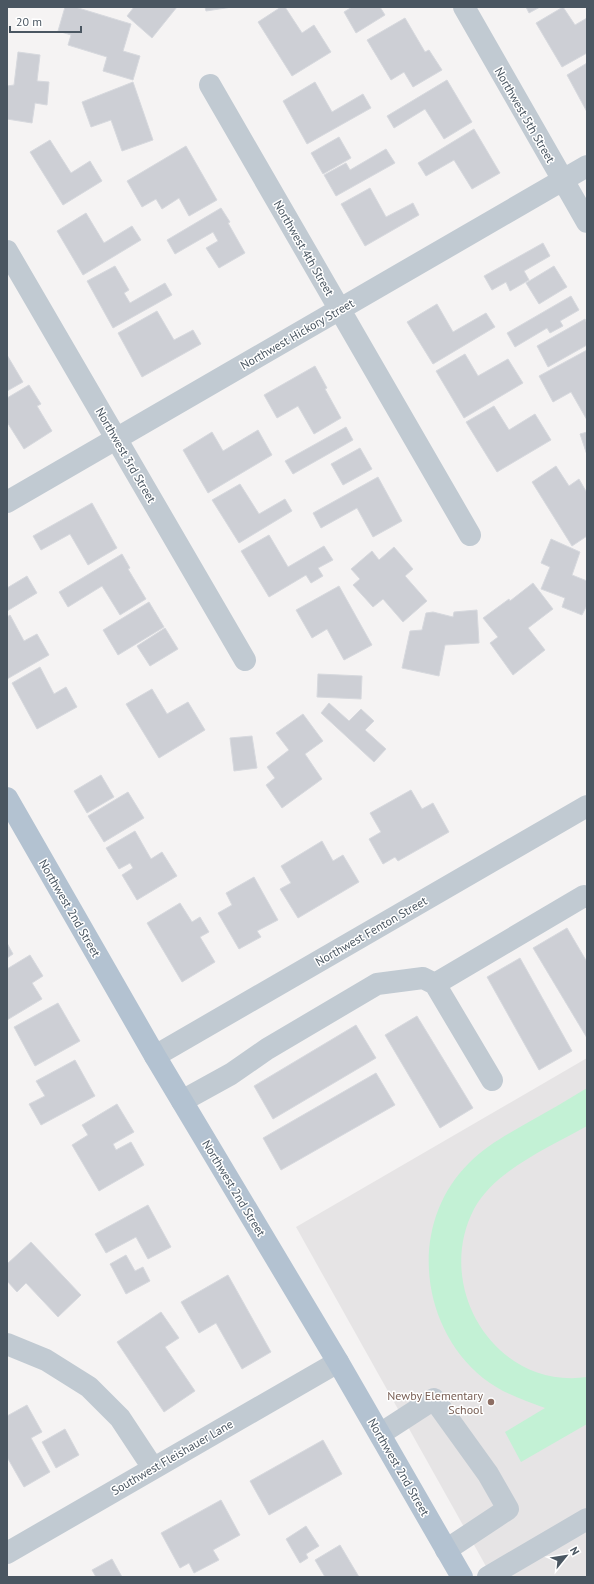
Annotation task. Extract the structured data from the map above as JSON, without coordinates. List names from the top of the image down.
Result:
{
  "streets": {
    "main road": ["Northwest 2nd Street"],
    "street": [
      "Northwest 5th Street",
      "Northwest 4th Street",
      "Northwest Hickory Street",
      "Northwest 3rd Street",
      "Northwest Fenton Street",
      "Southwest Fleishauer Lane"
    ]
  },
  "crossings": [
    ["Northwest 5th Street", "Northwest Hickory Street"],
    ["Northwest 4th Street", "Northwest Hickory Street"],
    ["Northwest Hickory Street", "Northwest 3rd Street"],
    ["Northwest 2nd Street", "Northwest Fenton Street"],
    ["Northwest 2nd Street", "Southwest Fleishauer Lane"]
  ],
  "places": ["Newby Elementary School"],
  "scale_bar": "20 m",
  "north": "top right"
}
